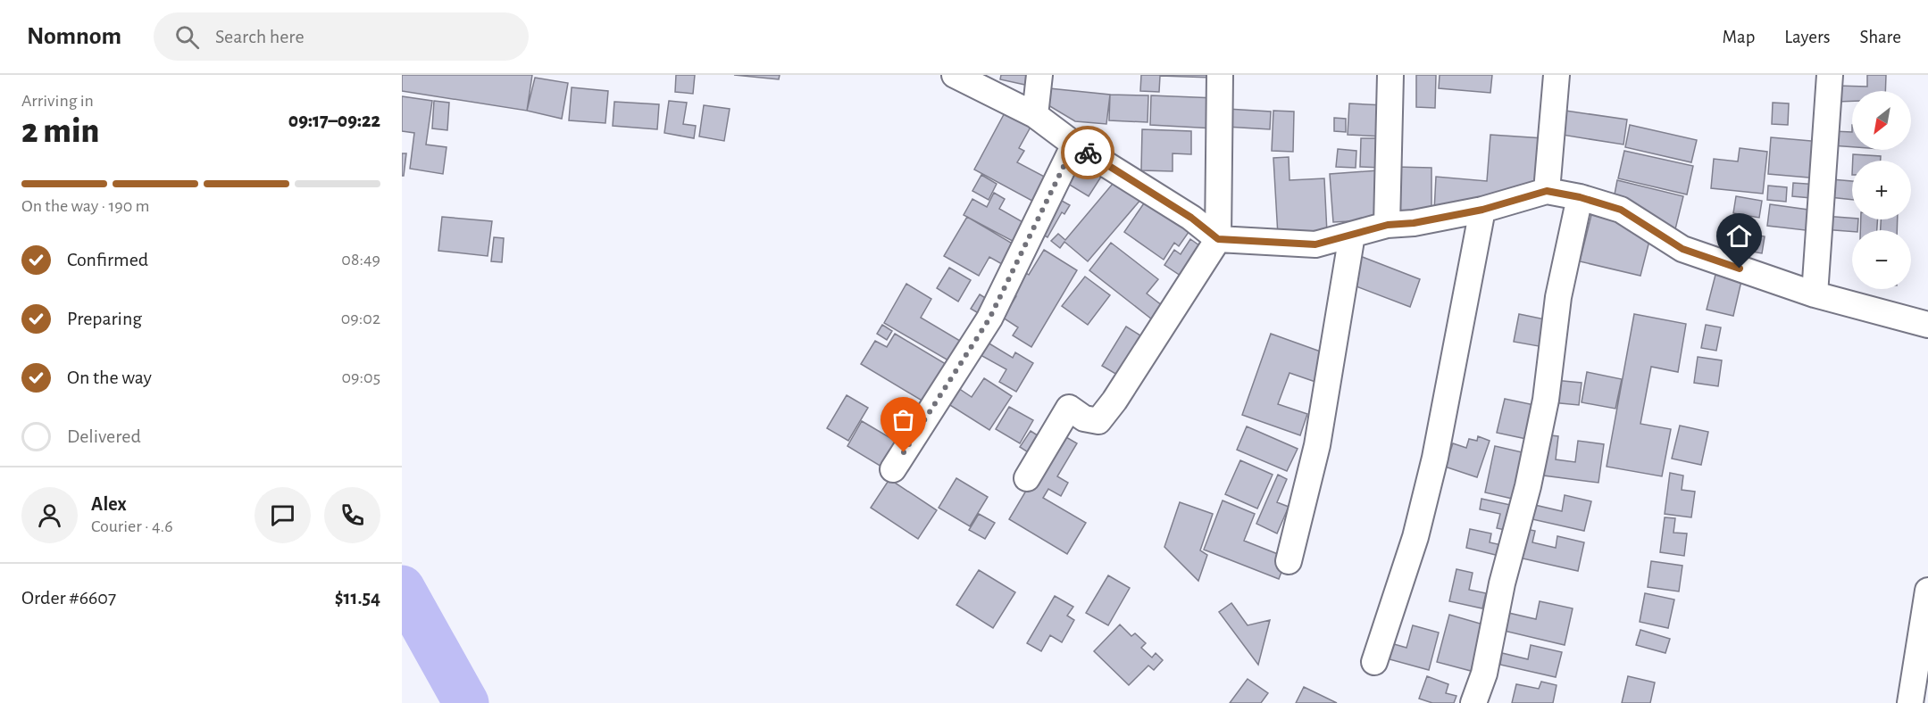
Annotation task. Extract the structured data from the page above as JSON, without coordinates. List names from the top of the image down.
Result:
{
  "north": "bottom left",
  "page": {
    "header": "Nomnom",
    "search": "Search here",
    "nav": ["Map", "Layers", "Share"],
    "heading": ["2 min", "Arriving in", "09:17–09:22"],
    "panel": [
      "Alex",
      "Courier · 4.6",
      "Order #6607",
      "$11.54"
    ],
    "map_buttons": ["+", "−"],
    "bar": "On the way · 190 m",
    "list": [
      ["Confirmed", "08:49"],
      ["Preparing", "09:02"],
      ["On the way", "09:05"],
      "Delivered"
    ]
  }
}
